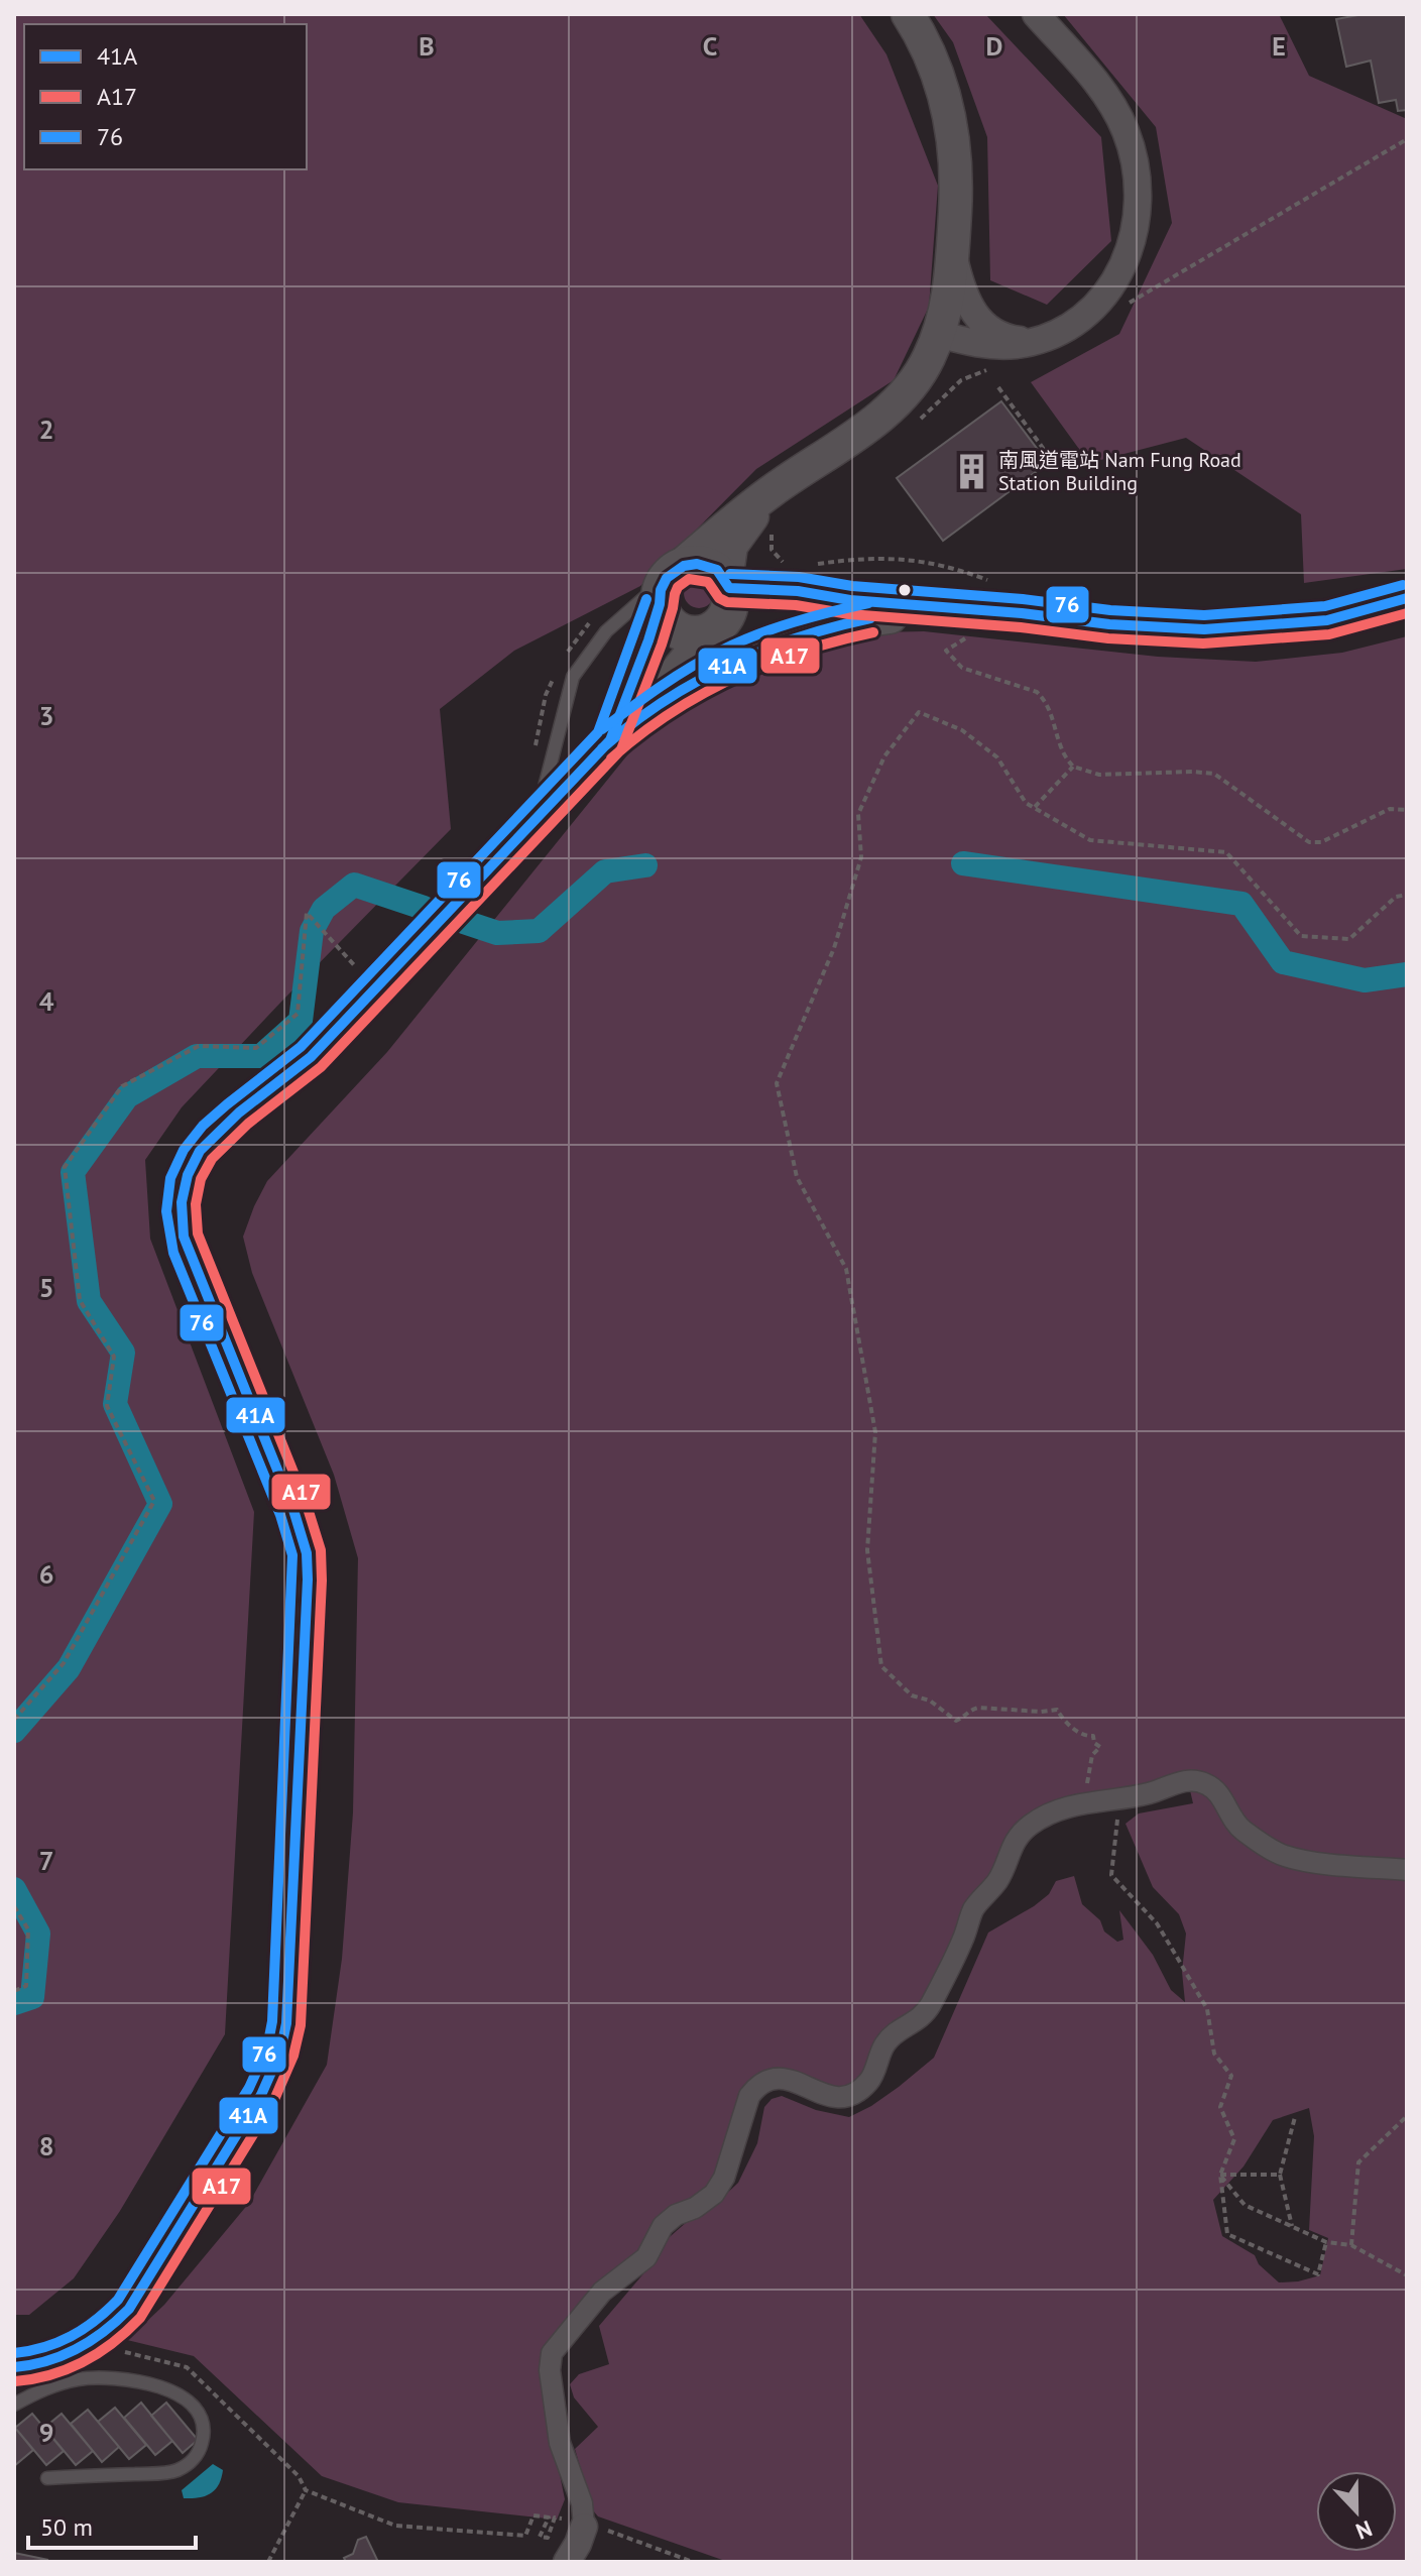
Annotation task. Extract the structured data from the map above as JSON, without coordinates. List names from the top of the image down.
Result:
{
  "places": {
    "building": ["南風道電站 Nam Fung Road Station Building"]
  },
  "lines": ["transit line 41A", "transit line 76", "transit line A17"],
  "legend": ["41A", "A17", "76"],
  "scale_bar": "50 m",
  "north": "bottom",
  "grid": {
    "columns": [
      "B",
      "C",
      "D",
      "E"
    ],
    "rows": [
      "2",
      "3",
      "4",
      "5",
      "6",
      "7",
      "8",
      "9"
    ]
  }
}
